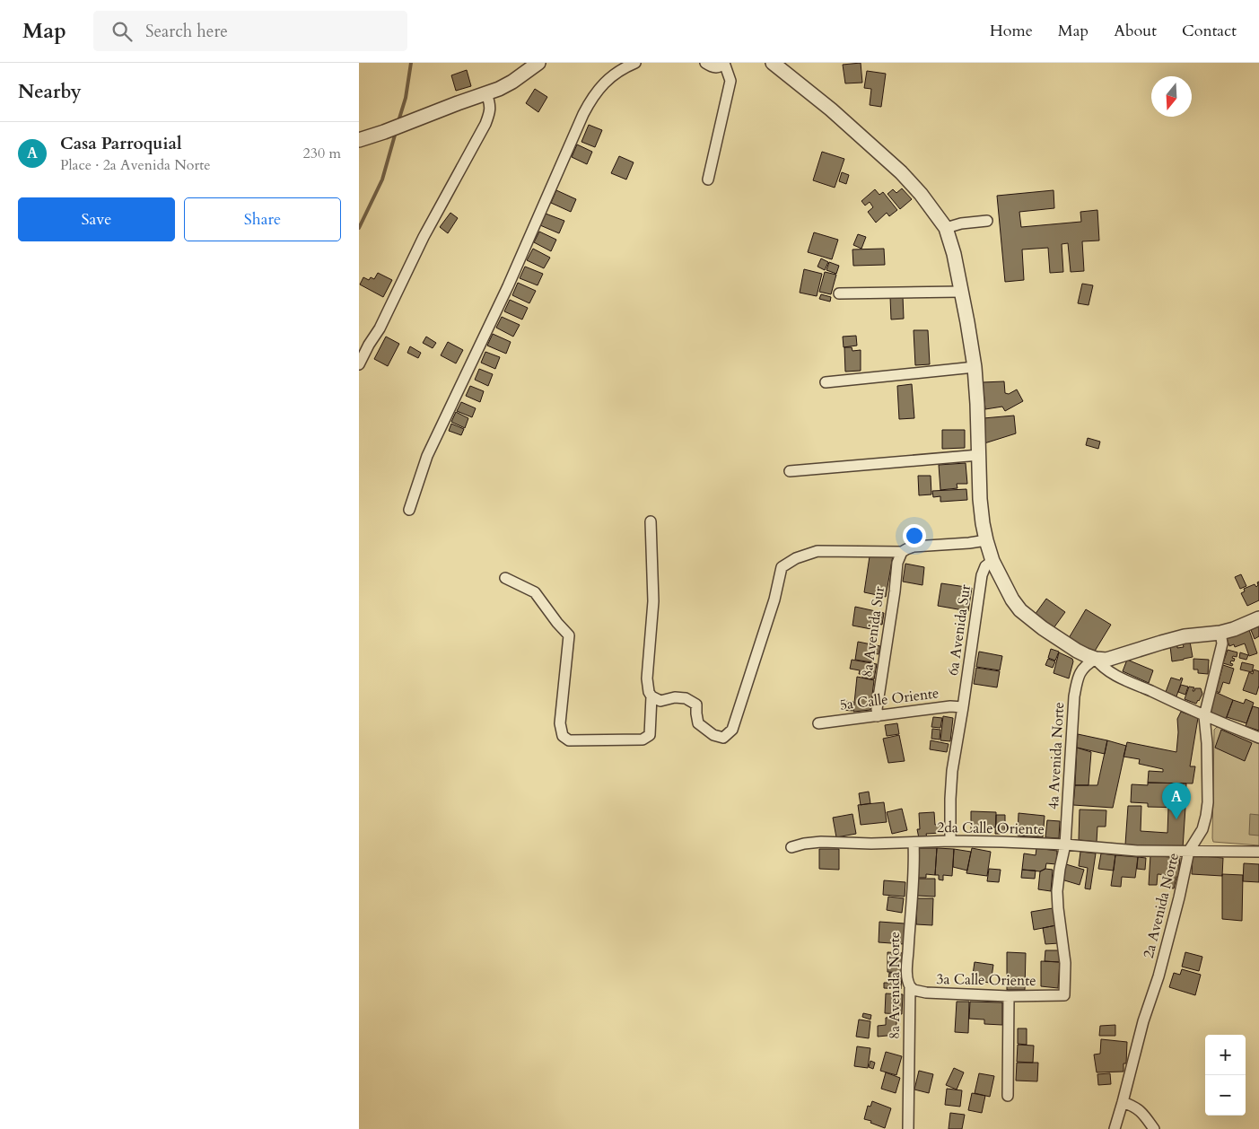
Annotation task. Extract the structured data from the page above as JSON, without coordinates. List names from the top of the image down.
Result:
{
  "streets": {
    "street": [
      "6a Avenida Sur",
      "8a Avenida Sur",
      "5a Calle Oriente",
      "4a Avenida Norte",
      "2da Calle Oriente",
      "2a Avenida Norte",
      "3a Calle Oriente",
      "8a Avenida Norte"
    ]
  },
  "crossings": [
    ["6a Avenida Sur", "5a Calle Oriente"],
    ["6a Avenida Sur", "2da Calle Oriente"],
    ["8a Avenida Sur", "5a Calle Oriente"],
    ["4a Avenida Norte", "2da Calle Oriente"],
    ["4a Avenida Norte", "3a Calle Oriente"],
    ["2da Calle Oriente", "2a Avenida Norte"],
    ["2da Calle Oriente", "8a Avenida Norte"],
    ["3a Calle Oriente", "8a Avenida Norte"]
  ],
  "north": "bottom",
  "page": {
    "header": "Map",
    "search": "Search here",
    "nav": [
      "Home",
      "Map",
      "About",
      "Contact"
    ],
    "heading": "Nearby",
    "list": [
      {
        "mark": "A",
        "name": "Casa Parroquial",
        "note": "Place · 2a Avenida Norte",
        "value": "230 m"
      }
    ],
    "buttons": ["Save", "Share"],
    "pins": "A",
    "map_buttons": ["+", "−"]
  }
}
